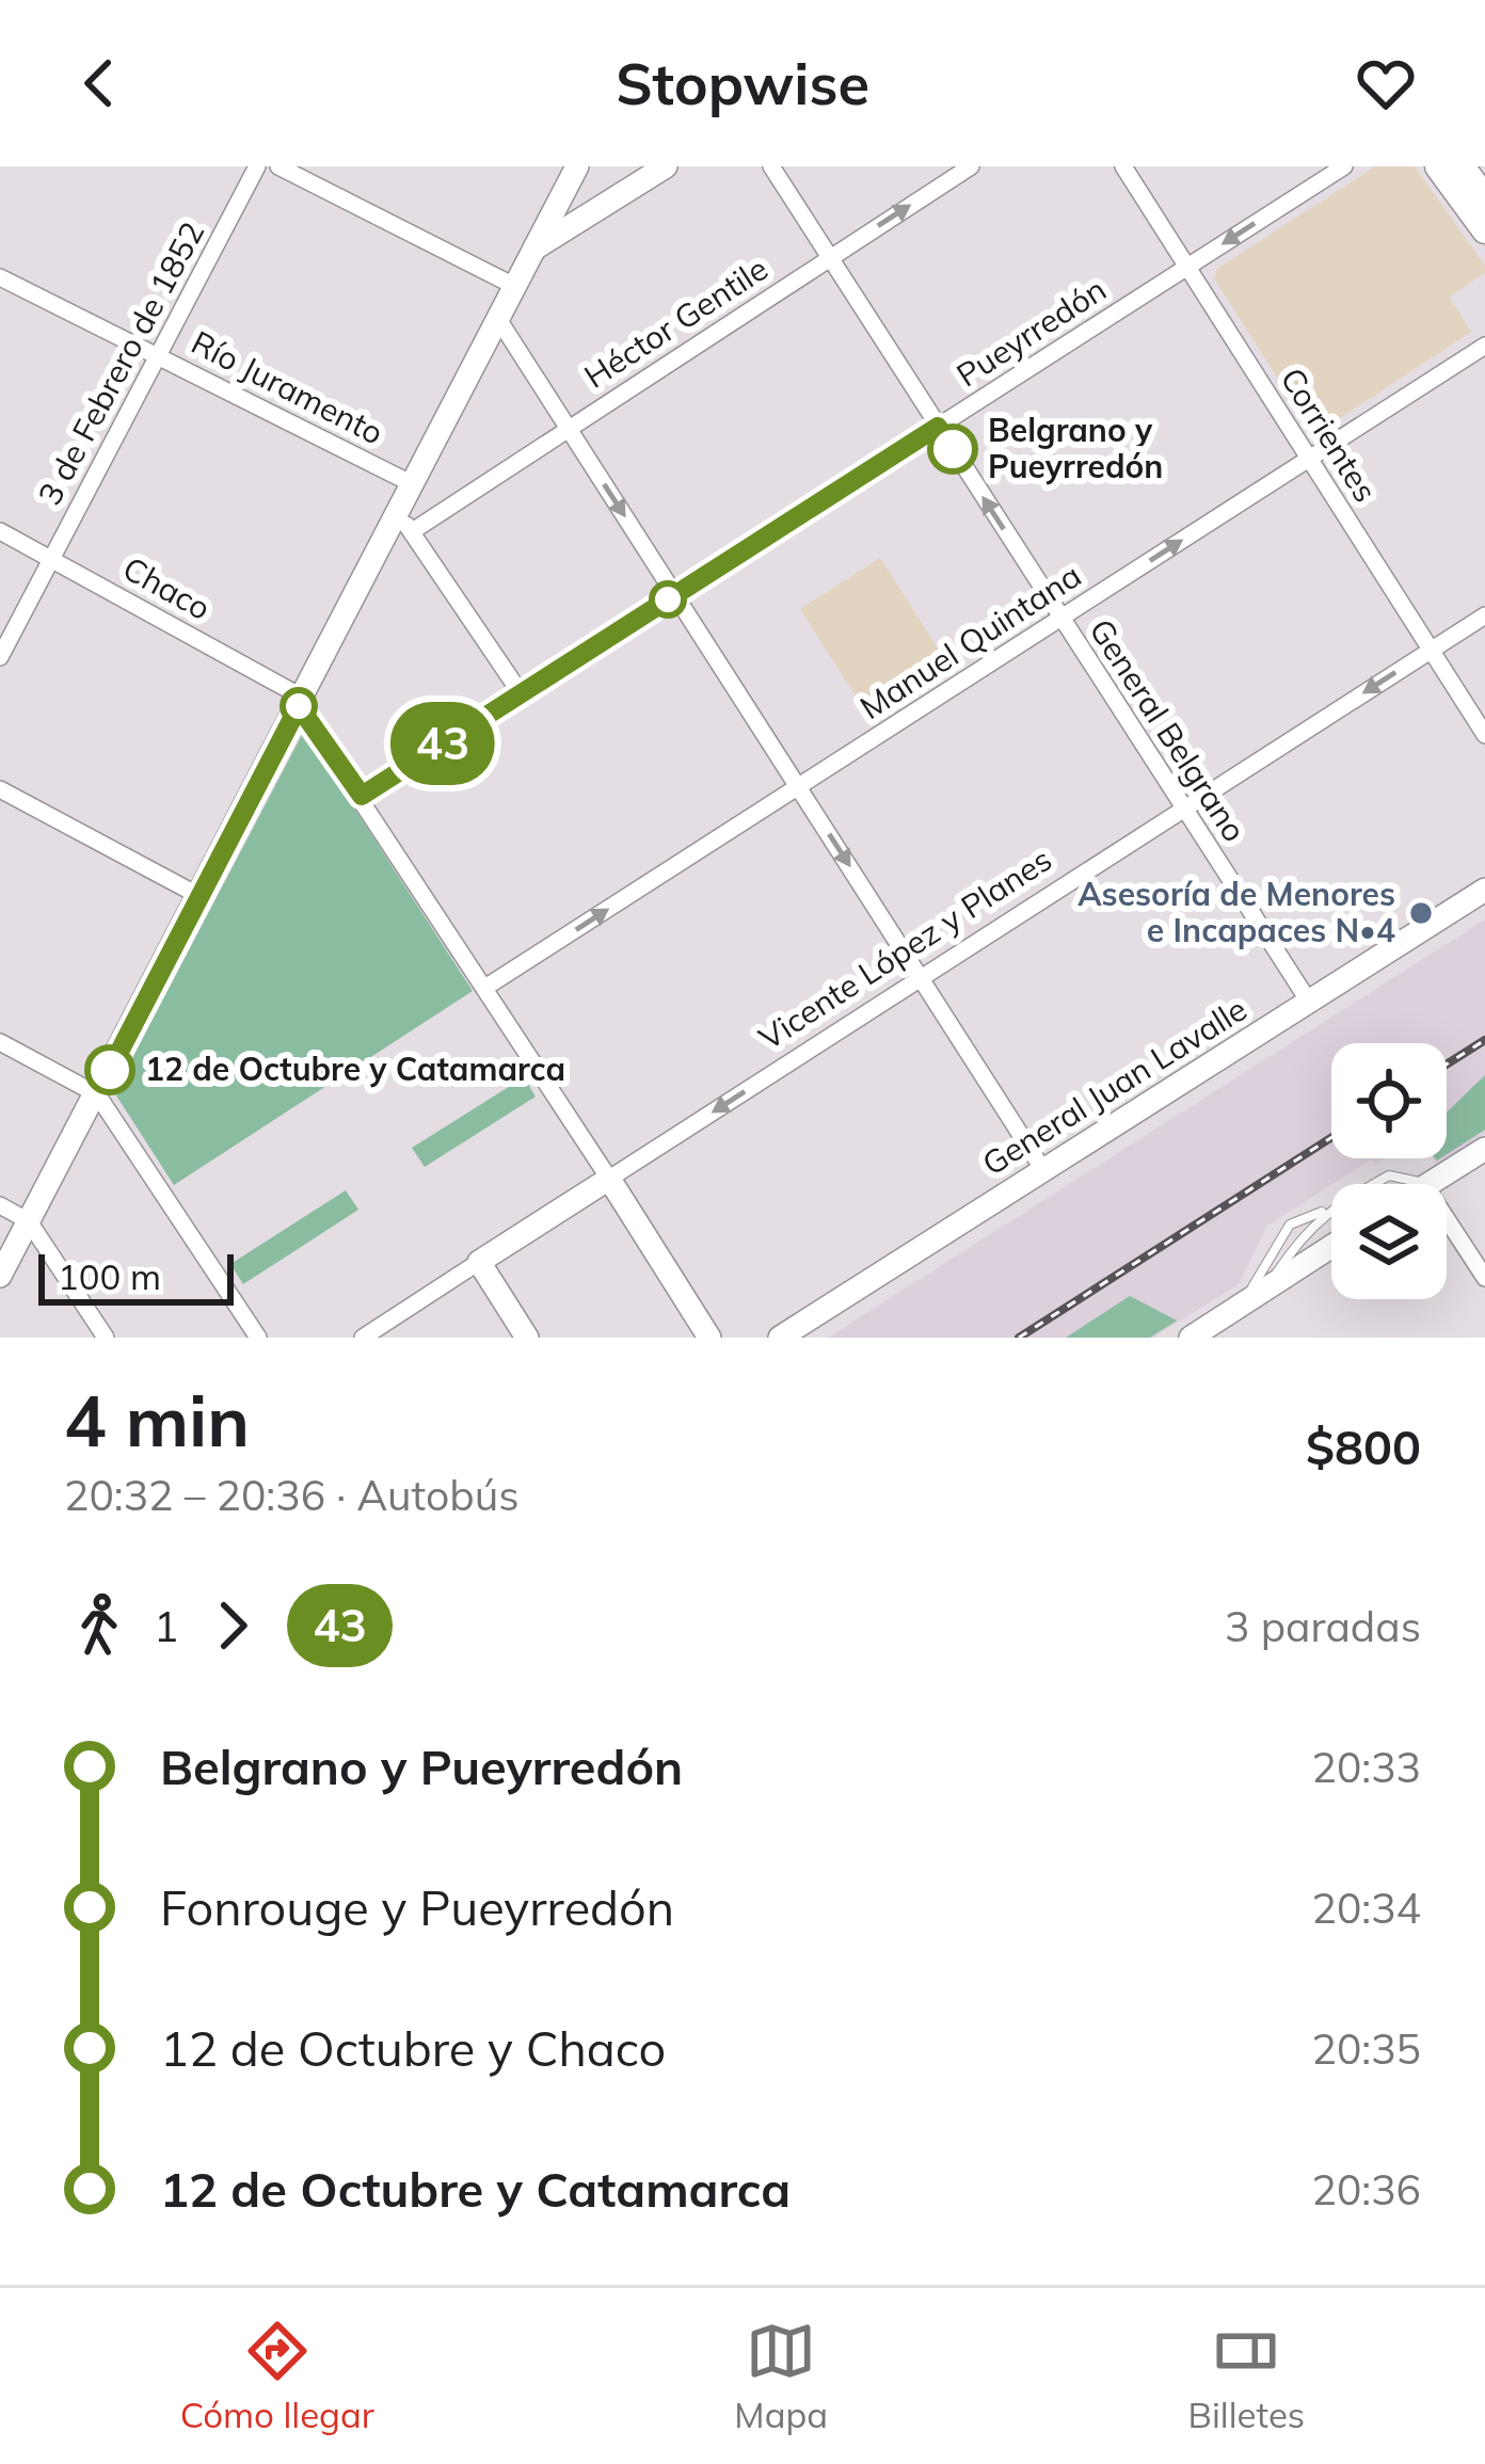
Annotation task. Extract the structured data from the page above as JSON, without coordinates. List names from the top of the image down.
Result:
{
  "streets": {
    "street": [
      "Héctor Gentile",
      "Pueyrredón",
      "3 de Febrero de 1852",
      "Río Juramento",
      "Corrientes",
      "Chaco",
      "Manuel Quintana",
      "General Belgrano",
      "Vicente López y Planes",
      "General Juan Lavalle"
    ]
  },
  "crossings": [
    ["Héctor Gentile", "General Belgrano"],
    ["Pueyrredón", "Corrientes"],
    ["Pueyrredón", "General Belgrano"],
    ["3 de Febrero de 1852", "Río Juramento"],
    ["3 de Febrero de 1852", "Chaco"],
    ["Corrientes", "Manuel Quintana"],
    ["Corrientes", "Vicente López y Planes"],
    ["Manuel Quintana", "General Belgrano"],
    ["General Belgrano", "Vicente López y Planes"],
    ["General Belgrano", "General Juan Lavalle"]
  ],
  "one_way": ["Manuel Quintana", "Vicente López y Planes"],
  "places": ["Belgrano y Pueyrredón", "Asesoría de Menores e Incapaces N•4", "12 de Octubre y Catamarca"],
  "lines": ["bus line 43"],
  "scale_bar": "100 m",
  "page": {
    "header": "Stopwise",
    "on_map": "43",
    "scale": "100 m",
    "heading": ["4 min", "20:32 – 20:36 · Autobús", "$800"],
    "legs": ["1", "43", "3 paradas"],
    "list": [
      {
        "name": "Belgrano y Pueyrredón",
        "value": "20:33"
      },
      {
        "name": "Fonrouge y Pueyrredón",
        "value": "20:34"
      },
      {
        "name": "12 de Octubre y Chaco",
        "value": "20:35"
      },
      {
        "name": "12 de Octubre y Catamarca",
        "value": "20:36"
      }
    ],
    "tabs": ["Cómo llegar", "Mapa", "Billetes"]
  }
}
